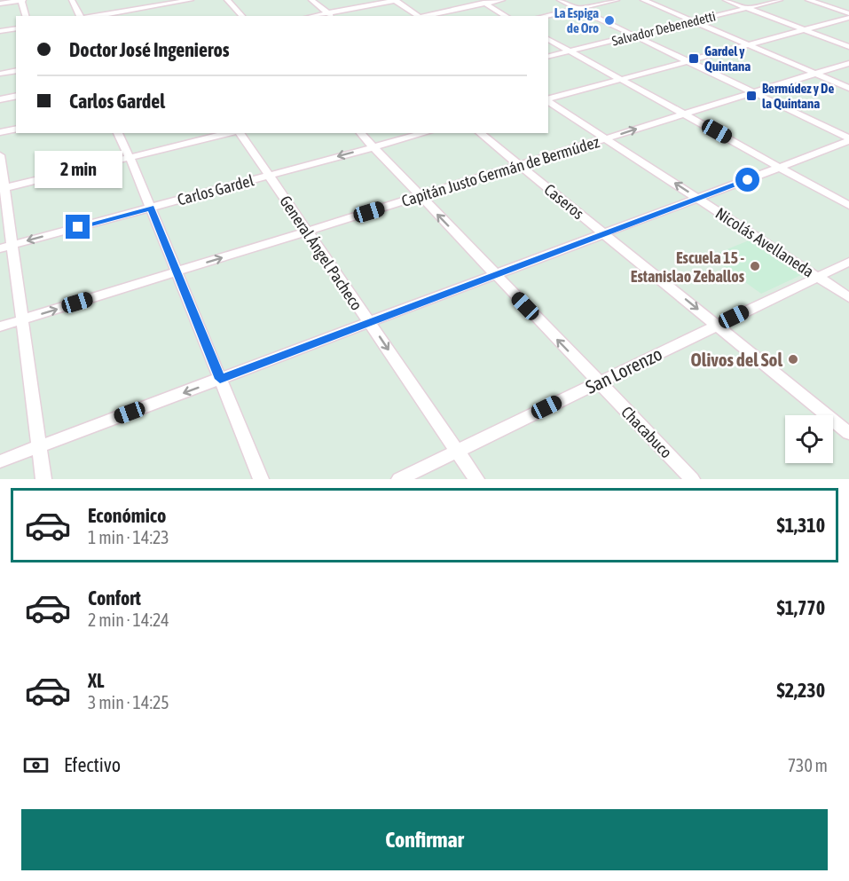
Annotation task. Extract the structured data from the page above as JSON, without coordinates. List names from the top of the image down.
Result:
{
  "streets": {
    "street": [
      "Salvador Debenedetti",
      "Capitán Justo Germán de Bermúdez",
      "Carlos Gardel",
      "Caseros",
      "Nicolás Avellaneda",
      "General Ángel Pacheco",
      "San Lorenzo",
      "Chacabuco"
    ]
  },
  "crossings": [
    ["Capitán Justo Germán de Bermúdez", "Caseros"],
    ["Capitán Justo Germán de Bermúdez", "Nicolás Avellaneda"],
    ["Capitán Justo Germán de Bermúdez", "General Ángel Pacheco"],
    ["Capitán Justo Germán de Bermúdez", "Chacabuco"],
    ["Carlos Gardel", "General Ángel Pacheco"],
    ["Carlos Gardel", "Chacabuco"],
    ["Caseros", "San Lorenzo"],
    ["Nicolás Avellaneda", "San Lorenzo"],
    ["General Ángel Pacheco", "San Lorenzo"],
    ["San Lorenzo", "Chacabuco"]
  ],
  "one_way": ["General Ángel Pacheco", "Chacabuco"],
  "places": {
    "other": ["La Espiga de Oro", "Escuela 15 - Estanislao Zeballos", "Olivos del Sol"],
    "transit": ["Gardel y Quintana", "Bermúdez y De la Quintana"]
  },
  "page": {
    "banner": ["Doctor José Ingenieros", "Carlos Gardel"],
    "bubble": "2 min",
    "list": [
      {
        "name": "Económico",
        "note": "1 min · 14:23",
        "value": "$1,310"
      },
      {
        "name": "Confort",
        "note": "2 min · 14:24",
        "value": "$1,770"
      },
      {
        "name": "XL",
        "note": "3 min · 14:25",
        "value": "$2,230"
      }
    ],
    "pay": ["Efectivo", "730 m"],
    "buttons": "Confirmar"
  }
}
